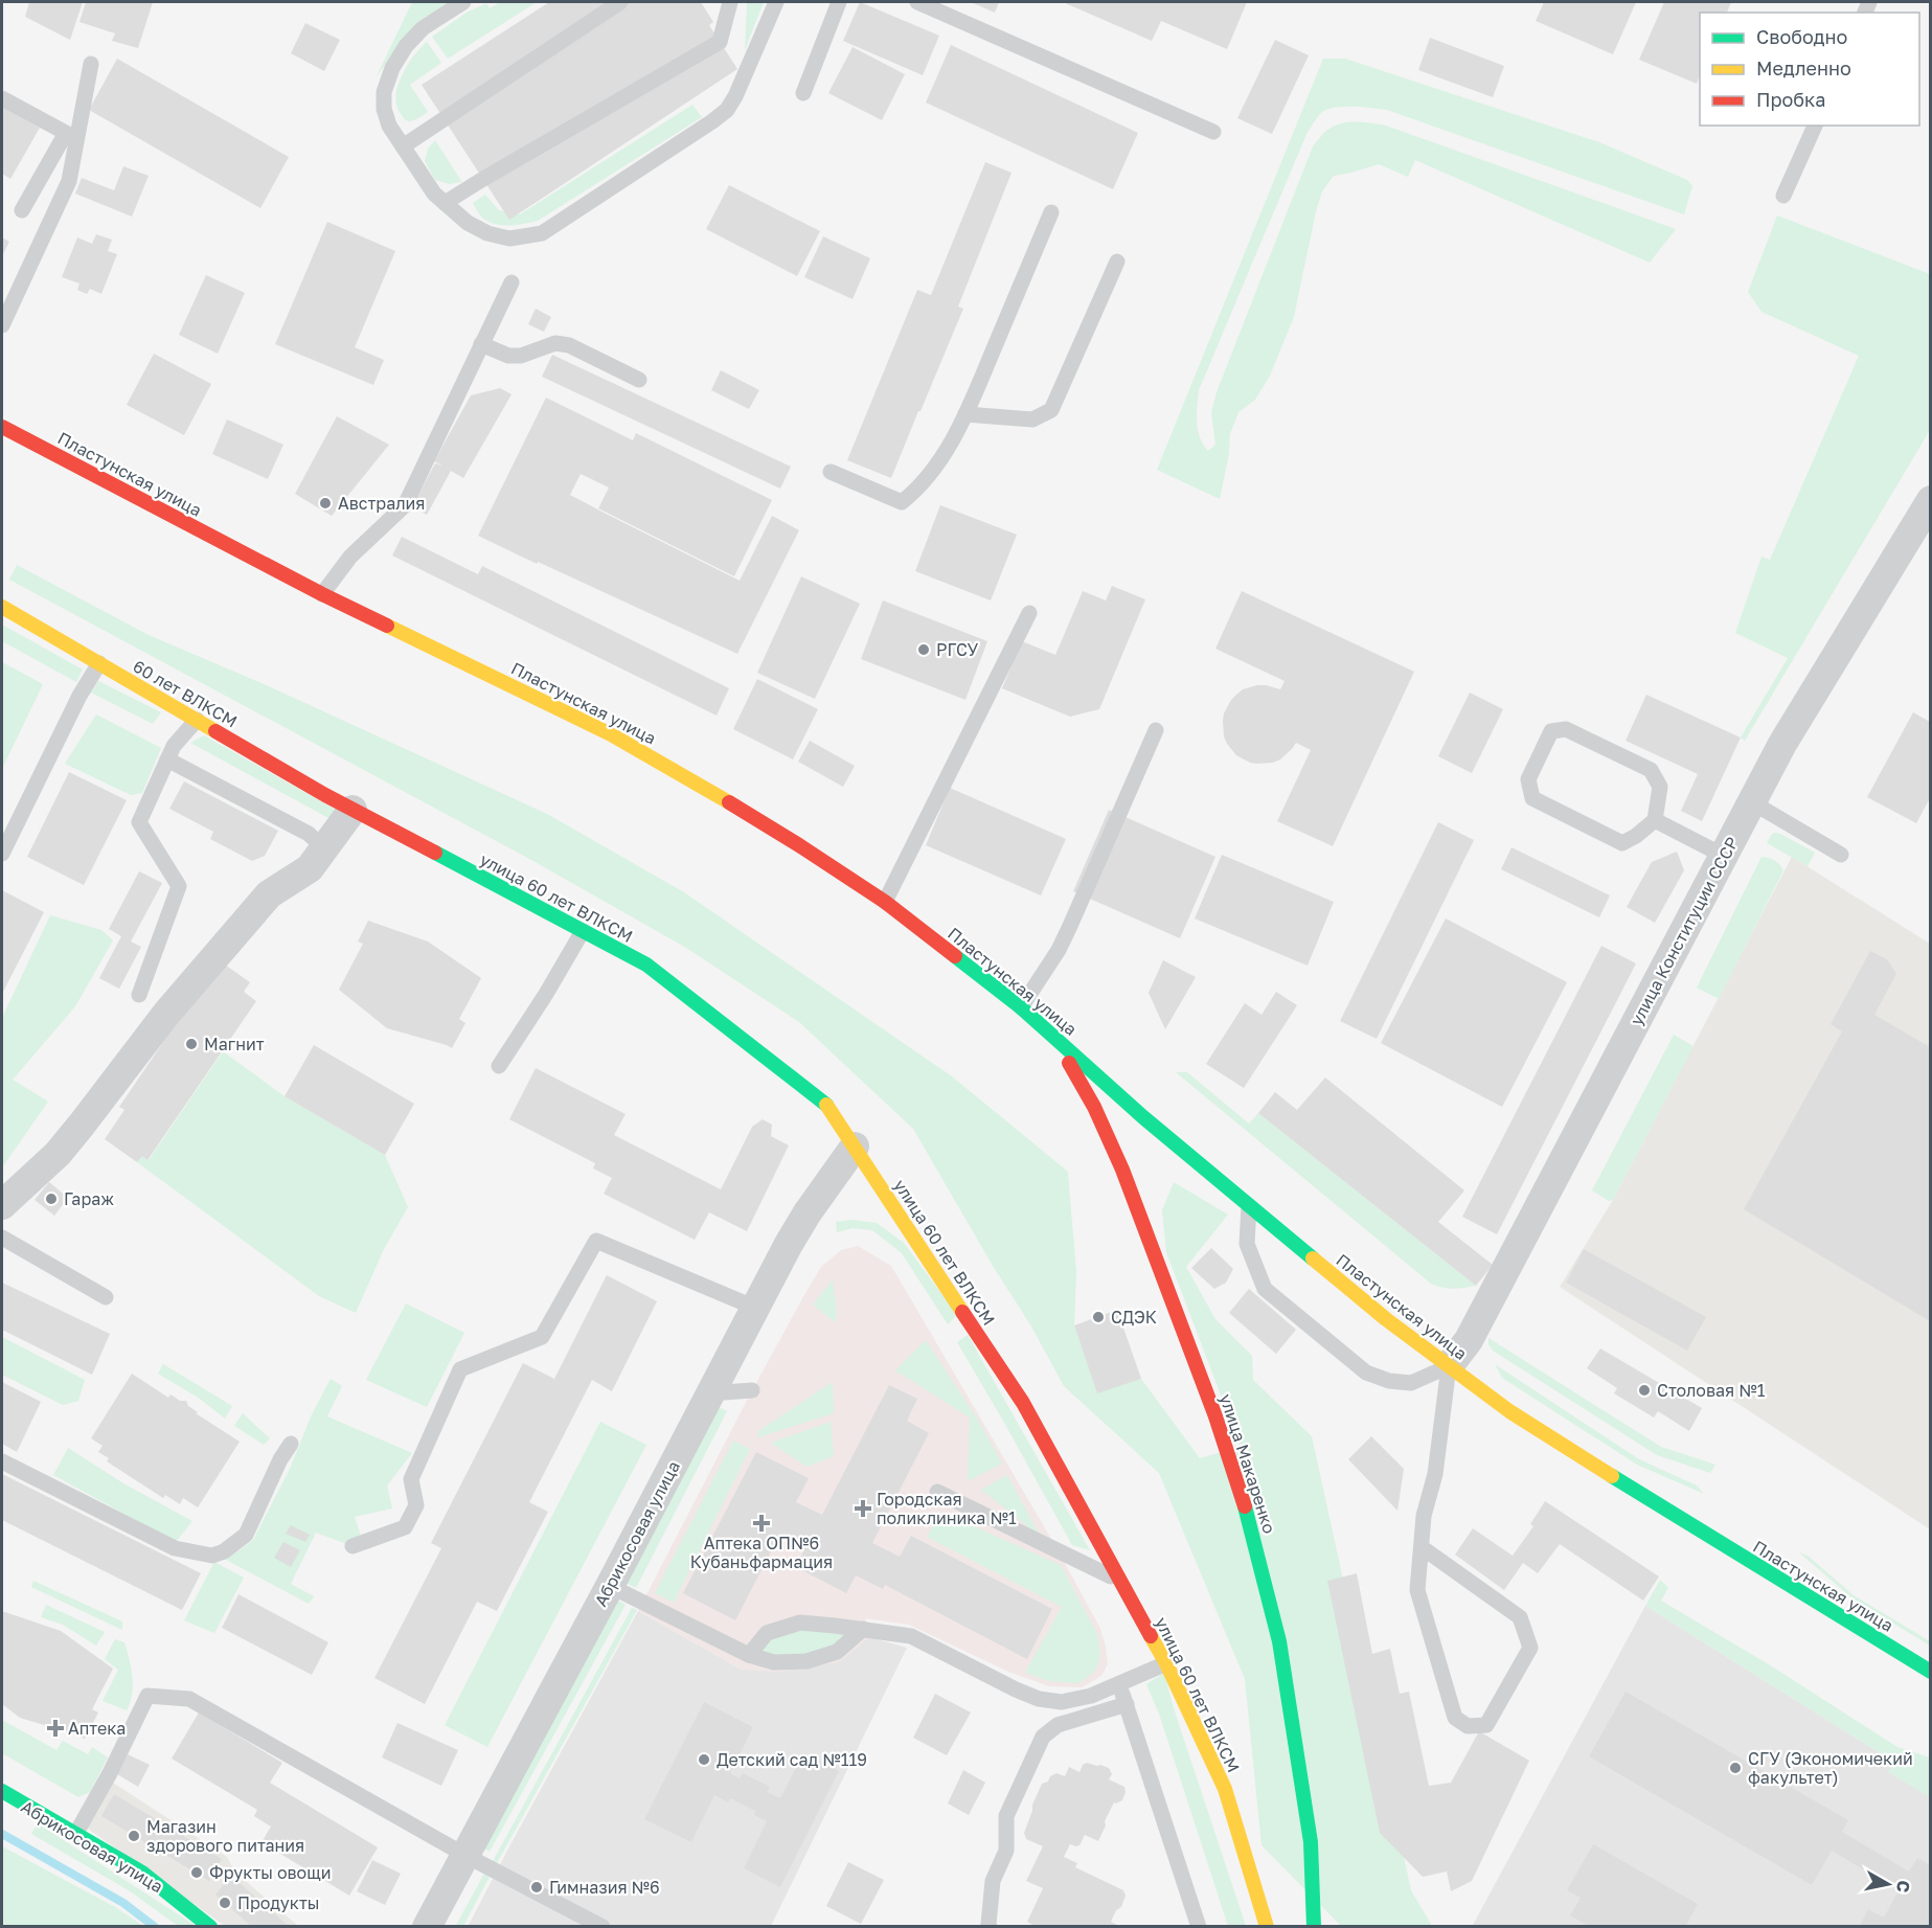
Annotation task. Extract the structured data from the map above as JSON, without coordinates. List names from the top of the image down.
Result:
{
  "streets": {
    "street": [
      "Пластунская улица",
      "60 лет ВЛКСМ",
      "улица 60 лет ВЛКСМ",
      "улица Конституции СССР",
      "улица Макаренко",
      "Абрикосовая улица"
    ]
  },
  "crossings": [
    ["Пластунская улица", "улица Конституции СССР"],
    ["Пластунская улица", "улица Макаренко"],
    ["60 лет ВЛКСМ", "улица 60 лет ВЛКСМ"],
    ["улица 60 лет ВЛКСМ", "Абрикосовая улица"]
  ],
  "places": {
    "other": [
      "Австралия",
      "РГСУ",
      "Магнит",
      "Гараж",
      "СДЭК",
      "Столовая №1",
      "Детский сад №119",
      "СГУ (Экономичекий факультет)",
      "Магазин здорового питания",
      "Фрукты овощи",
      "Гимназия №6",
      "Продукты"
    ],
    "health": ["Городская поликлиника №1", "Аптека ОП№6 Кубаньфармация", "Аптека"]
  },
  "legend": ["Свободно", "Медленно", "Пробка"],
  "north": "right"
}
